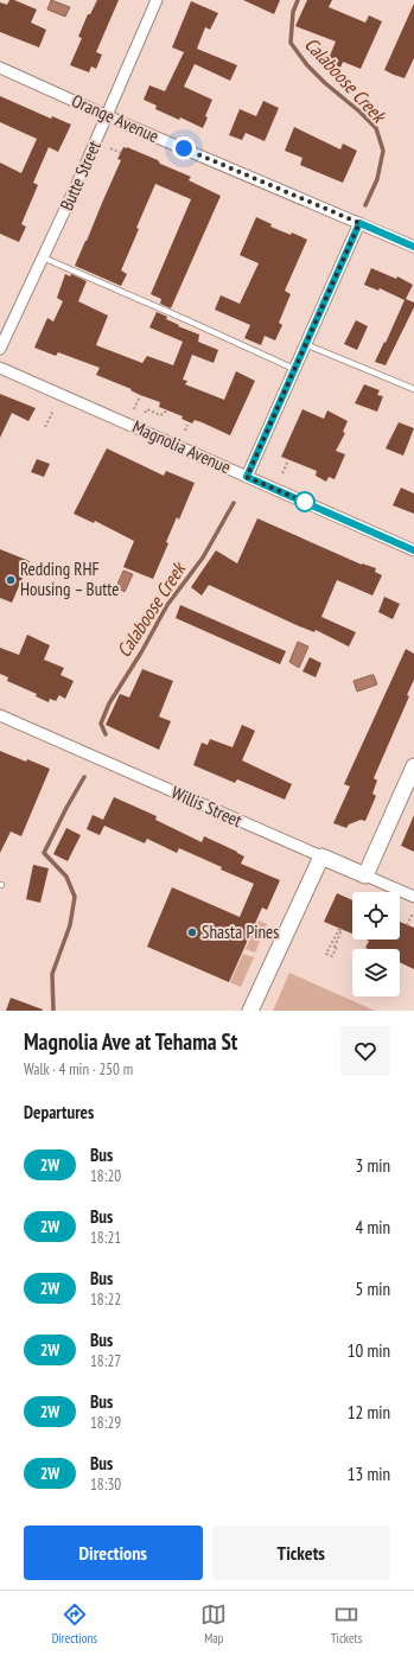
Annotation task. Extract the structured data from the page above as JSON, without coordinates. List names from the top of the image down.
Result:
{
  "streets": {
    "street": [
      "Orange Avenue",
      "Butte Street",
      "Magnolia Avenue",
      "Willis Street"
    ]
  },
  "crossings": [
    ["Orange Avenue", "Butte Street"]
  ],
  "water": ["Calaboose Creek"],
  "places": ["Redding RHF Housing – Butte", "Shasta Pines"],
  "lines": ["bus line 2W"],
  "page": {
    "heading": [
      ["Magnolia Ave at Tehama St", "Walk · 4 min · 250 m"],
      "Departures"
    ],
    "list": [
      {
        "mark": "2W",
        "name": "Bus",
        "note": "18:20",
        "value": "3 min"
      },
      {
        "mark": "2W",
        "name": "Bus",
        "note": "18:21",
        "value": "4 min"
      },
      {
        "mark": "2W",
        "name": "Bus",
        "note": "18:22",
        "value": "5 min"
      },
      {
        "mark": "2W",
        "name": "Bus",
        "note": "18:27",
        "value": "10 min"
      },
      {
        "mark": "2W",
        "name": "Bus",
        "note": "18:29",
        "value": "12 min"
      },
      {
        "mark": "2W",
        "name": "Bus",
        "note": "18:30",
        "value": "13 min"
      }
    ],
    "buttons": ["Directions", "Tickets"],
    "tabs": ["Directions", "Map", "Tickets"]
  }
}
